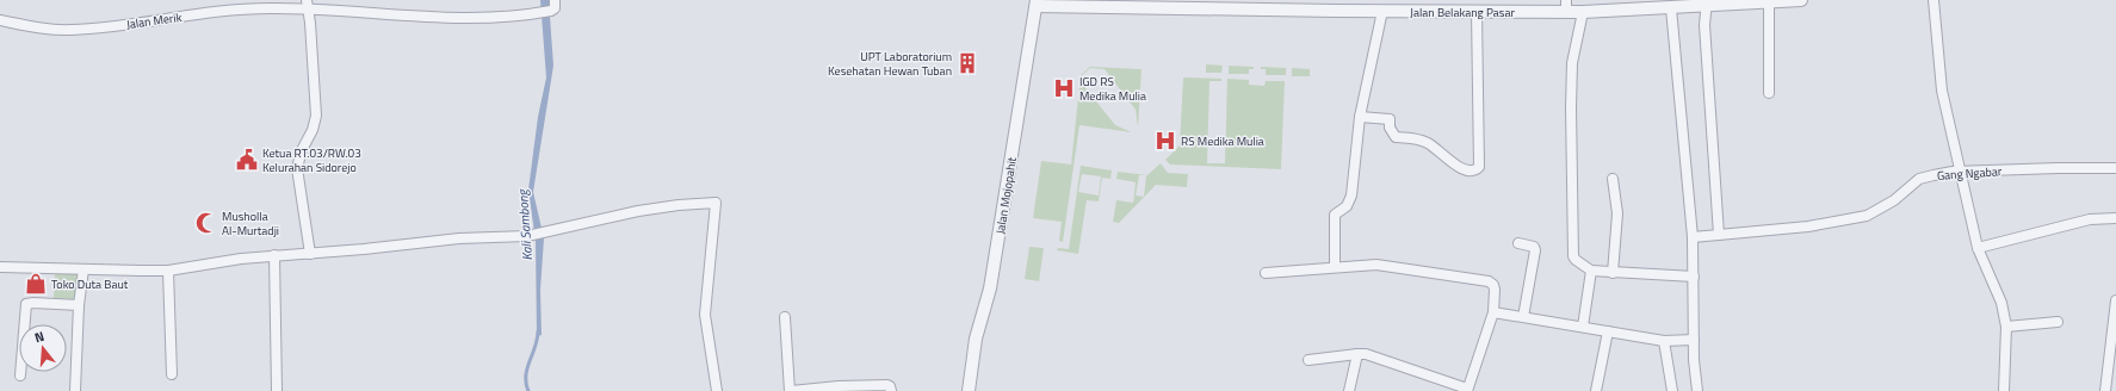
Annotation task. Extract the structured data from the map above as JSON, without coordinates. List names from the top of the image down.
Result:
{
  "streets": {
    "street": [
      "Jalan Belakang Pasar",
      "Jalan Merik",
      "Gang Ngabar",
      "Jalan Mojopahit"
    ]
  },
  "crossings": [
    ["Jalan Belakang Pasar", "Jalan Mojopahit"]
  ],
  "water": ["Kali Sambong"],
  "places": {
    "building": ["UPT Laboratorium Kesehatan Hewan Tuban"],
    "hospital": ["IGD RS Medika Mulia", "RS Medika Mulia"],
    "public building": ["Ketua RT.03/RW.03 Kelurahan Sidorejo"],
    "mosque": ["Musholla Al-Murtadji"],
    "shop": ["Toko Duta Baut"]
  },
  "north": "top"
}
